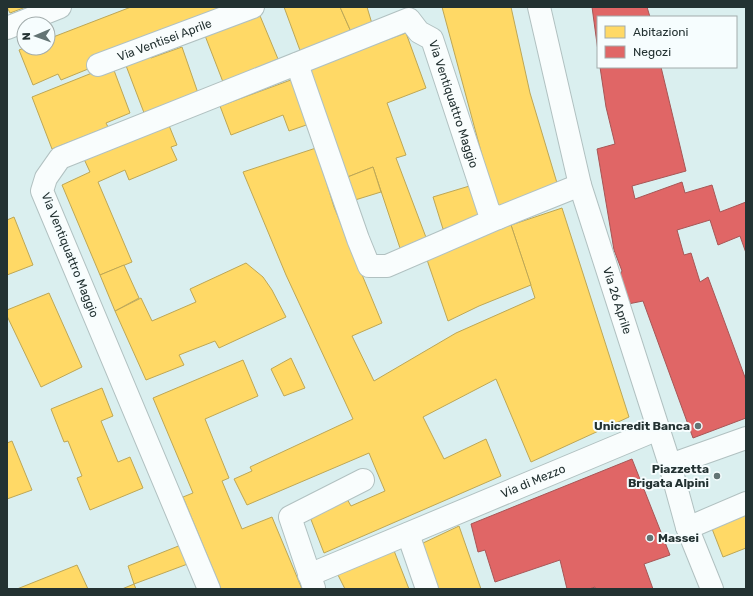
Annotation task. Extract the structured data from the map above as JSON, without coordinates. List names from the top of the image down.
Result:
{
  "streets": {
    "street": [
      "Via Ventisei Aprile",
      "Via Ventiquattro Maggio",
      "Via 26 Aprile",
      "Via di Mezzo"
    ]
  },
  "crossings": [
    ["Via 26 Aprile", "Via di Mezzo"]
  ],
  "places": ["Unicredit Banca", "Piazzetta Brigata Alpini", "Massei"],
  "legend": ["Abitazioni", "Negozi"],
  "north": "left"
}
